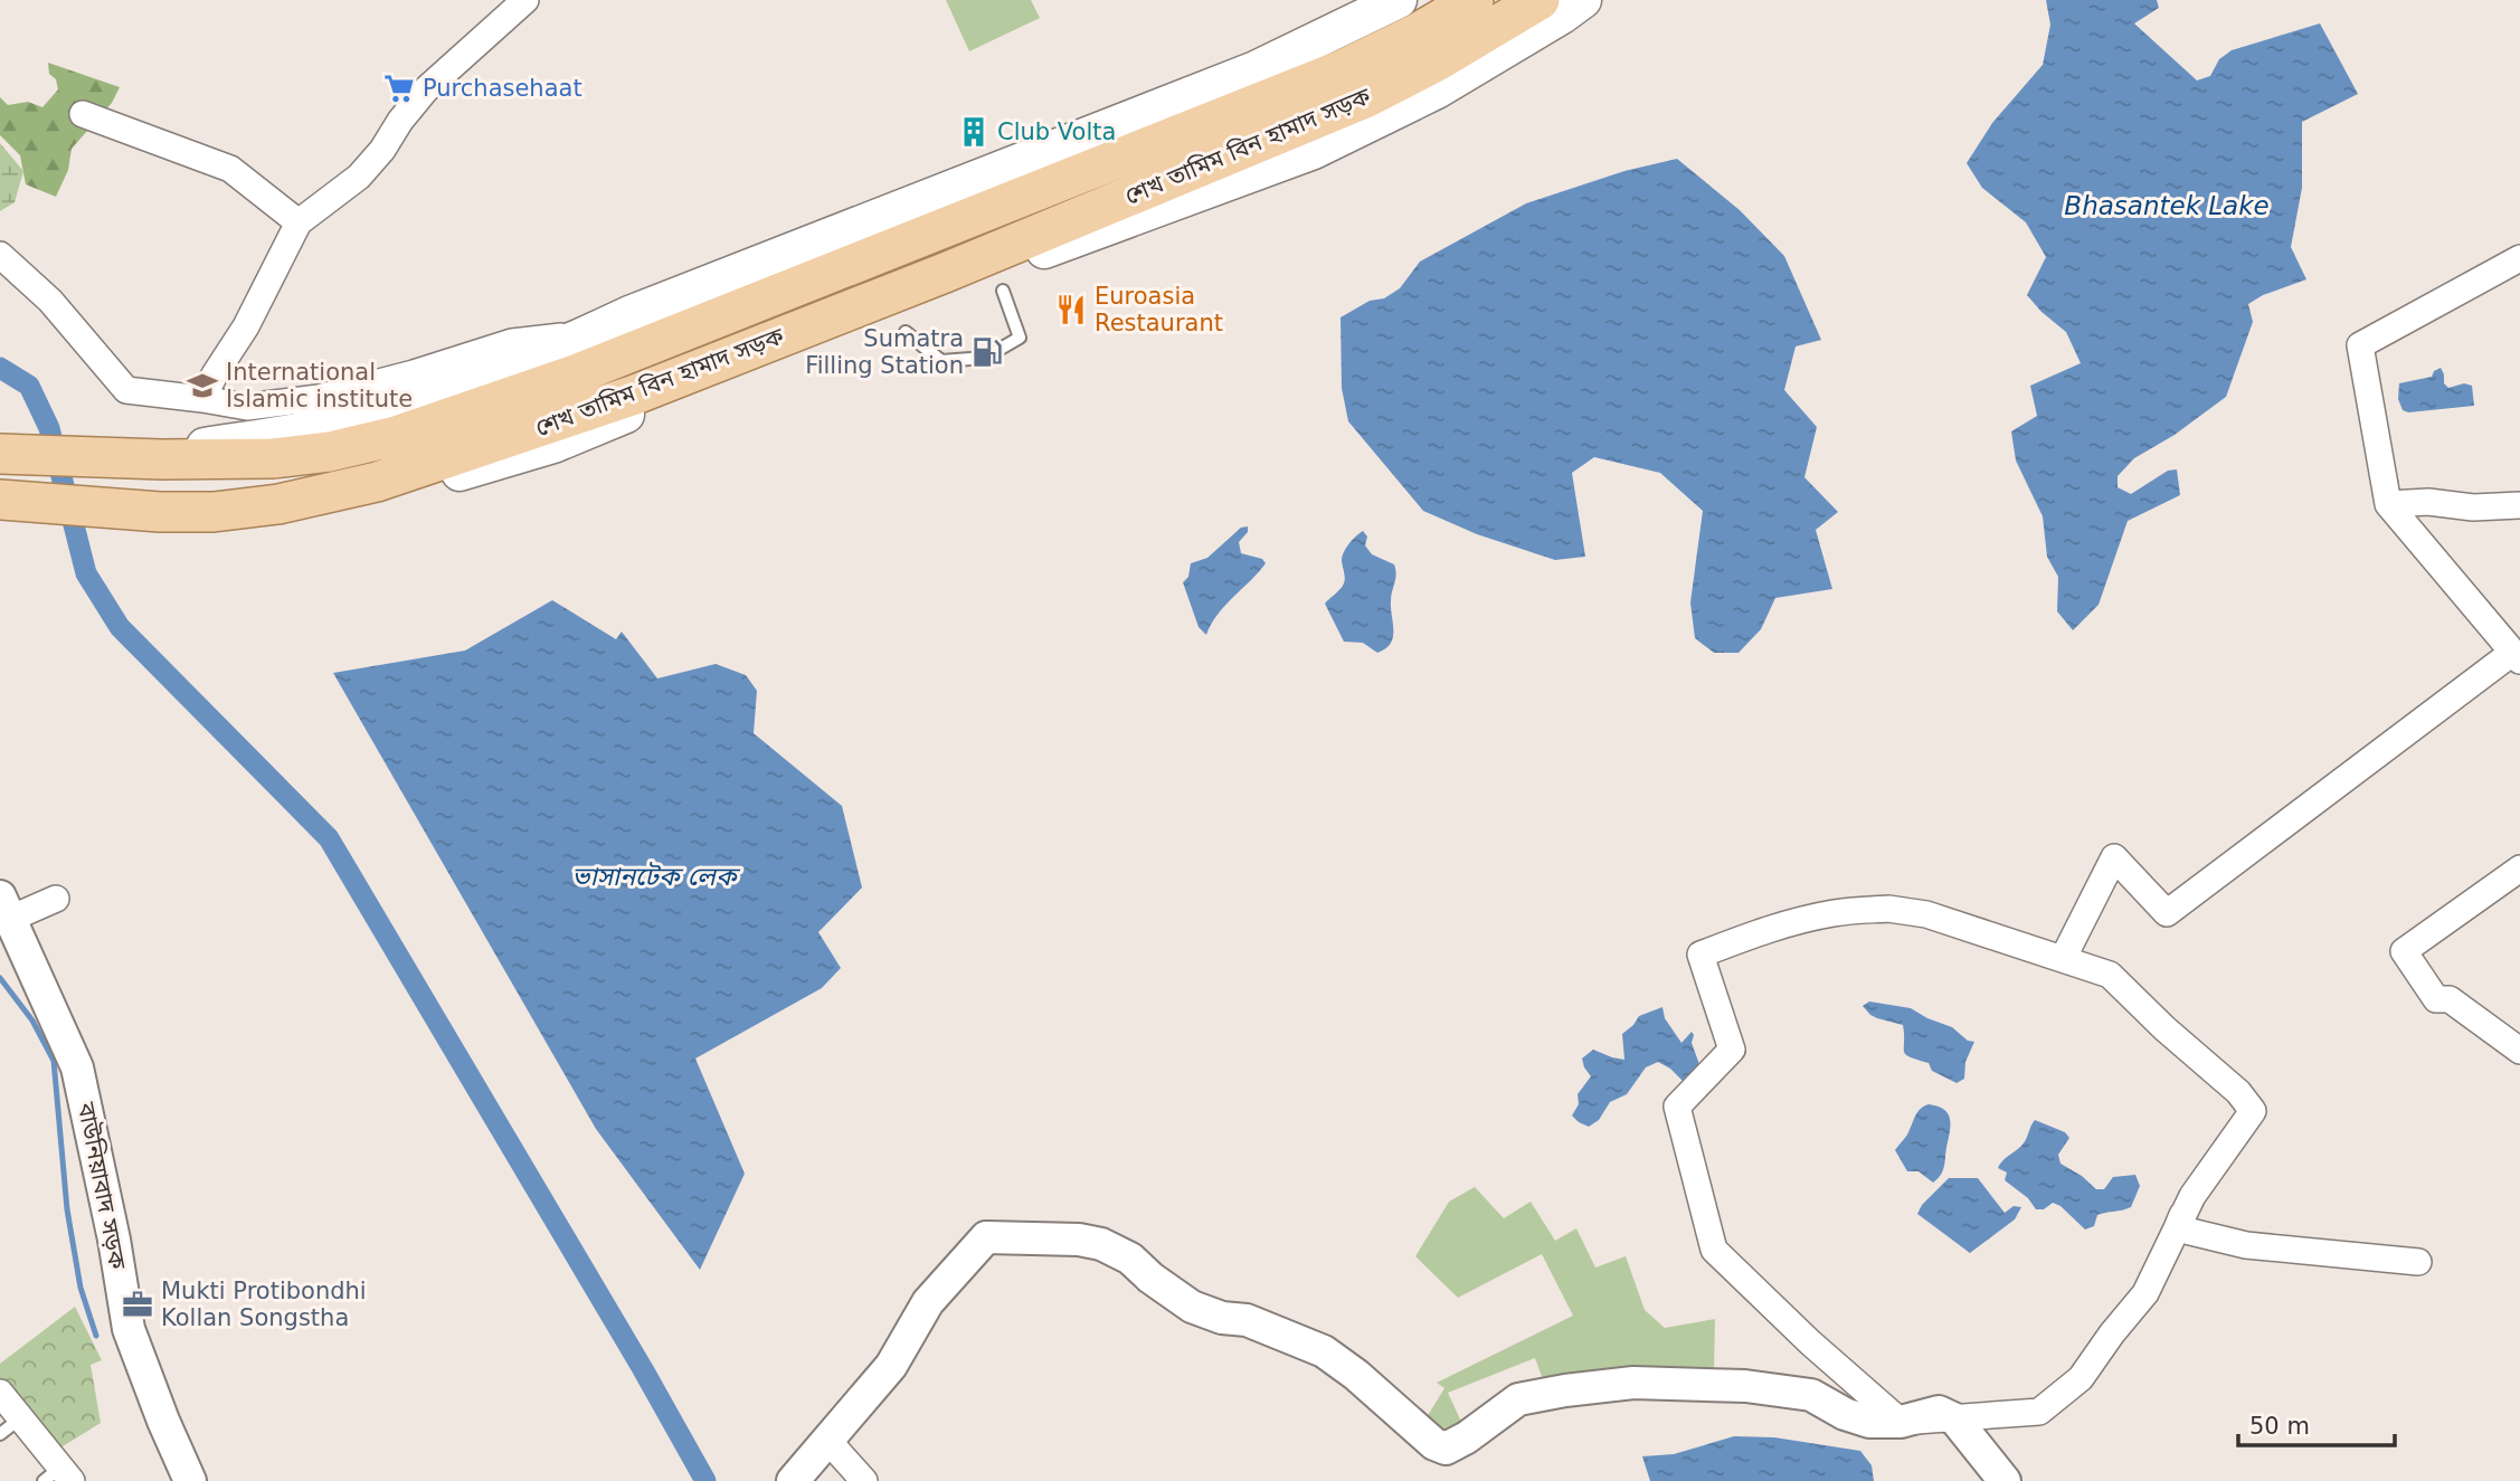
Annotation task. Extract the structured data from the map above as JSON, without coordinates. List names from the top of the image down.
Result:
{
  "streets": {
    "main road": ["শেখ তামিম বিন হামাদ সড়ক"],
    "street": ["বাউনিয়াবাদ সড়ক"]
  },
  "water": ["Bhasantek Lake", "ভাসানটেক লেক"],
  "places": {
    "supermarket": ["Purchasehaat"],
    "building": ["Club Volta"],
    "restaurant": ["Euroasia Restaurant"],
    "fuel station": ["Sumatra Filling Station"],
    "school or university": ["International Islamic institute"],
    "office": ["Mukti Protibondhi Kollan Songstha"]
  },
  "scale_bar": "50 m"
}
